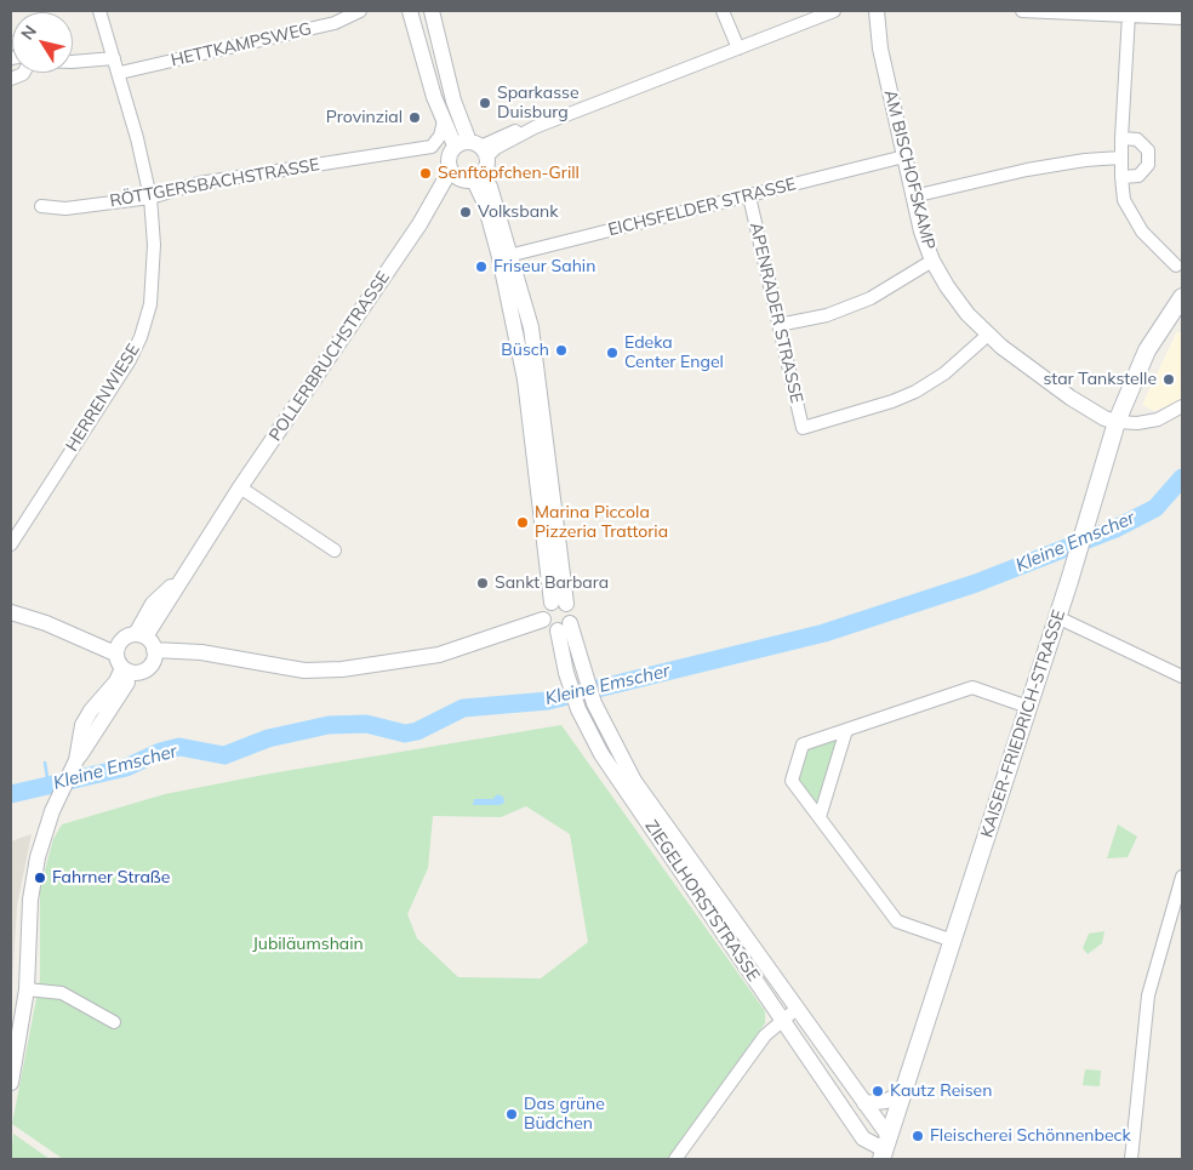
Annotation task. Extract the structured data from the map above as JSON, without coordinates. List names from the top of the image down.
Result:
{
  "streets": {
    "main road": ["KAISER-FRIEDRICH-STRASSE"],
    "street": [
      "HETTKAMPSWEG",
      "AM BISCHOFSKAMP",
      "RÖTTGERSBACHSTRASSE",
      "EICHSFELDER STRASSE",
      "APENRADER STRASSE",
      "POLLERBRUCHSTRASSE",
      "HERRENWIESE",
      "ZIEGELHORSTSTRASSE"
    ]
  },
  "crossings": [
    ["HETTKAMPSWEG", "HERRENWIESE"],
    ["AM BISCHOFSKAMP", "EICHSFELDER STRASSE"],
    ["AM BISCHOFSKAMP", "APENRADER STRASSE"],
    ["AM BISCHOFSKAMP", "KAISER-FRIEDRICH-STRASSE"],
    ["RÖTTGERSBACHSTRASSE", "HERRENWIESE"],
    ["EICHSFELDER STRASSE", "APENRADER STRASSE"],
    ["EICHSFELDER STRASSE", "ZIEGELHORSTSTRASSE"],
    ["KAISER-FRIEDRICH-STRASSE", "ZIEGELHORSTSTRASSE"]
  ],
  "water": ["Kleine Emscher"],
  "parks": ["Jubiläumshain"],
  "places": [
    "Sparkasse Duisburg",
    "Provinzial",
    "Senftöpfchen-Grill",
    "Volksbank",
    "Friseur Sahin",
    "Büsch",
    "Edeka Center Engel",
    "star Tankstelle",
    "Marina Piccola Pizzeria Trattoria",
    "Sankt Barbara",
    "Fahrner Straße",
    "Kautz Reisen",
    "Das grüne Büdchen",
    "Fleischerei Schönnenbeck"
  ],
  "north": "top left"
}
